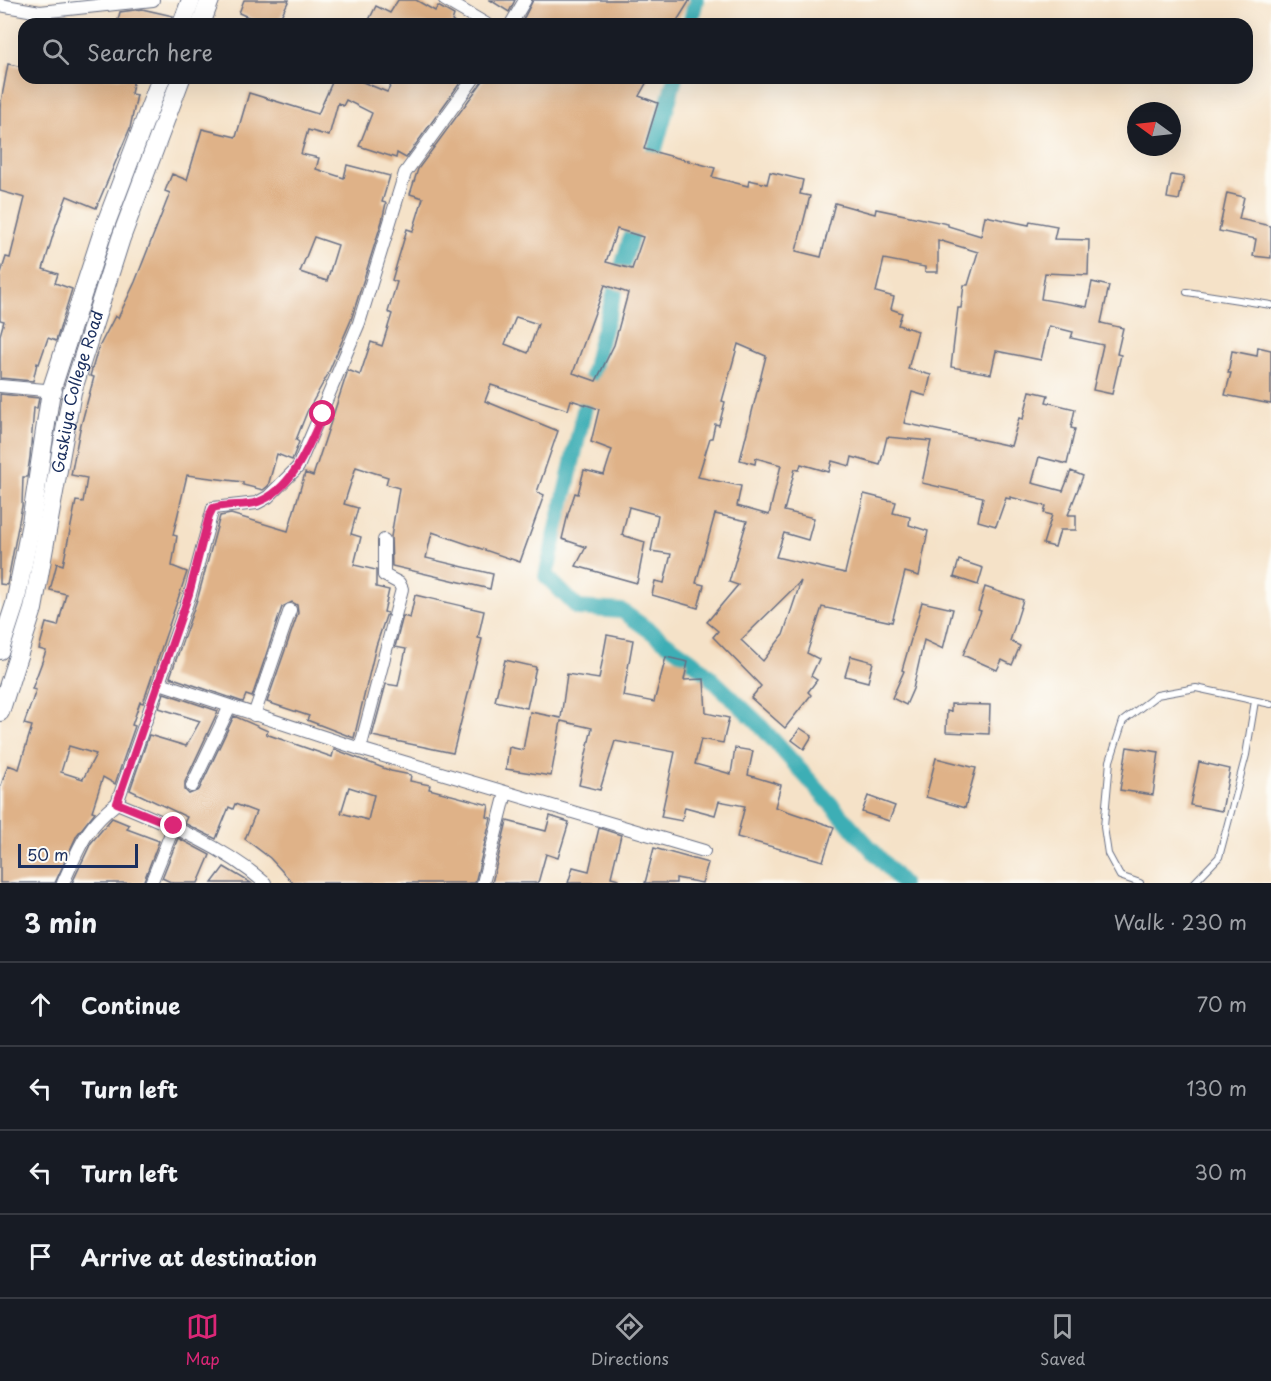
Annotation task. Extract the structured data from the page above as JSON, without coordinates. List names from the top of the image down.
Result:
{
  "streets": {
    "main road": ["Gaskiya College Road"]
  },
  "scale_bar": "50 m",
  "north": "left",
  "page": {
    "search": "Search here",
    "scale": "50 m",
    "heading": ["3 min", "Walk · 230 m"],
    "list": [
      ["Continue", "70 m"],
      ["Turn left", "130 m"],
      ["Turn left", "30 m"],
      "Arrive at destination"
    ],
    "nav": ["Map", "Directions", "Saved"]
  }
}
